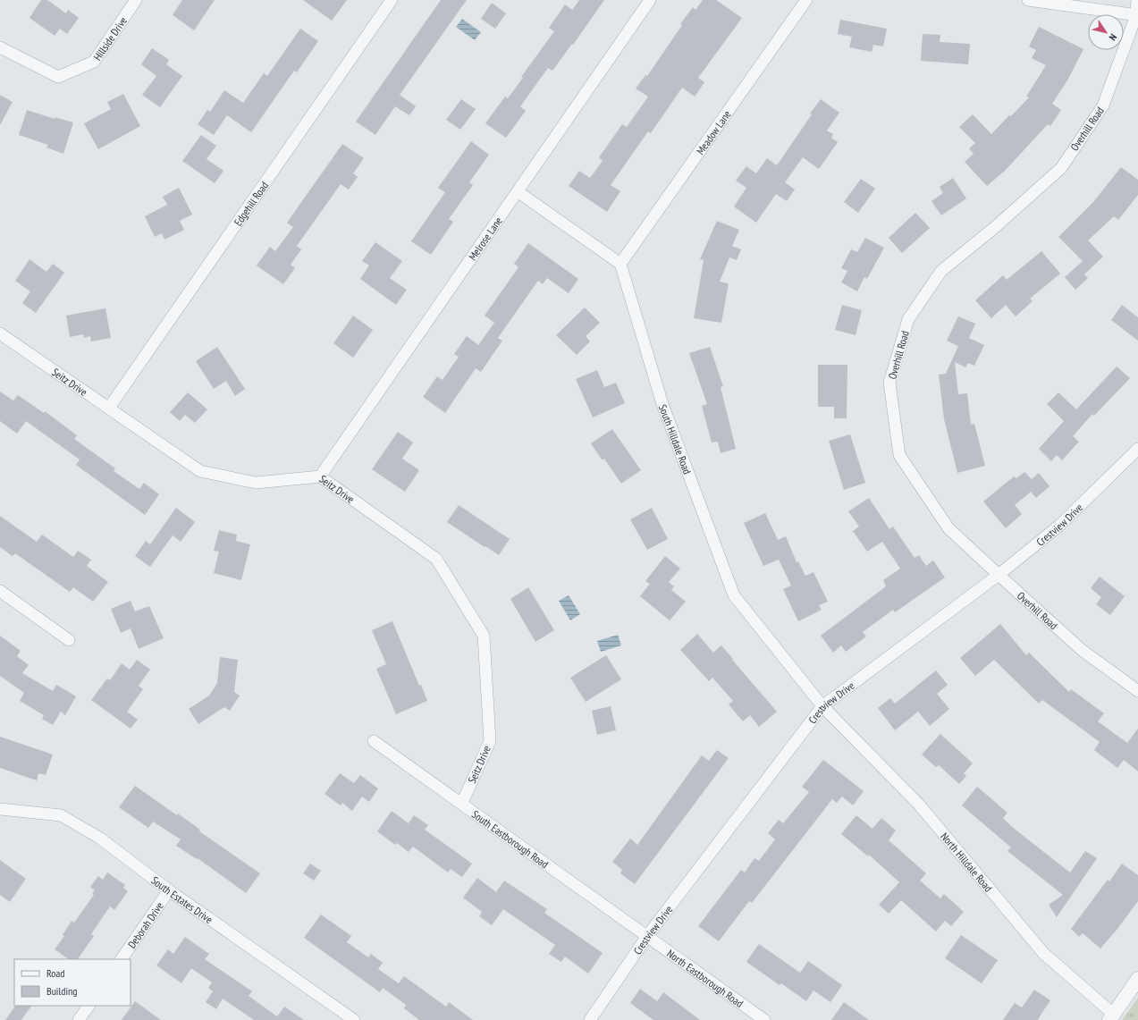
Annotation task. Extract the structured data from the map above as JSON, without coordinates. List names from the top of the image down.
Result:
{
  "streets": {
    "street": [
      "Hillside Drive",
      "Overhill Road",
      "Meadow Lane",
      "Edgehill Road",
      "Melrose Lane",
      "Seitz Drive",
      "South Hilldale Road",
      "Crestview Drive",
      "South Eastborough Road",
      "North Hilldale Road",
      "South Estates Drive",
      "Deborah Drive",
      "North Eastborough Road"
    ]
  },
  "crossings": [
    ["Overhill Road", "Crestview Drive"],
    ["Meadow Lane", "South Hilldale Road"],
    ["Edgehill Road", "Seitz Drive"],
    ["Melrose Lane", "Seitz Drive"],
    ["Seitz Drive", "South Eastborough Road"],
    ["South Hilldale Road", "Crestview Drive"],
    ["South Hilldale Road", "North Hilldale Road"],
    ["Crestview Drive", "South Eastborough Road"],
    ["Crestview Drive", "North Hilldale Road"],
    ["Crestview Drive", "North Eastborough Road"],
    ["South Eastborough Road", "North Eastborough Road"],
    ["South Estates Drive", "Deborah Drive"]
  ],
  "legend": ["Road", "Building"],
  "north": "bottom right"
}
